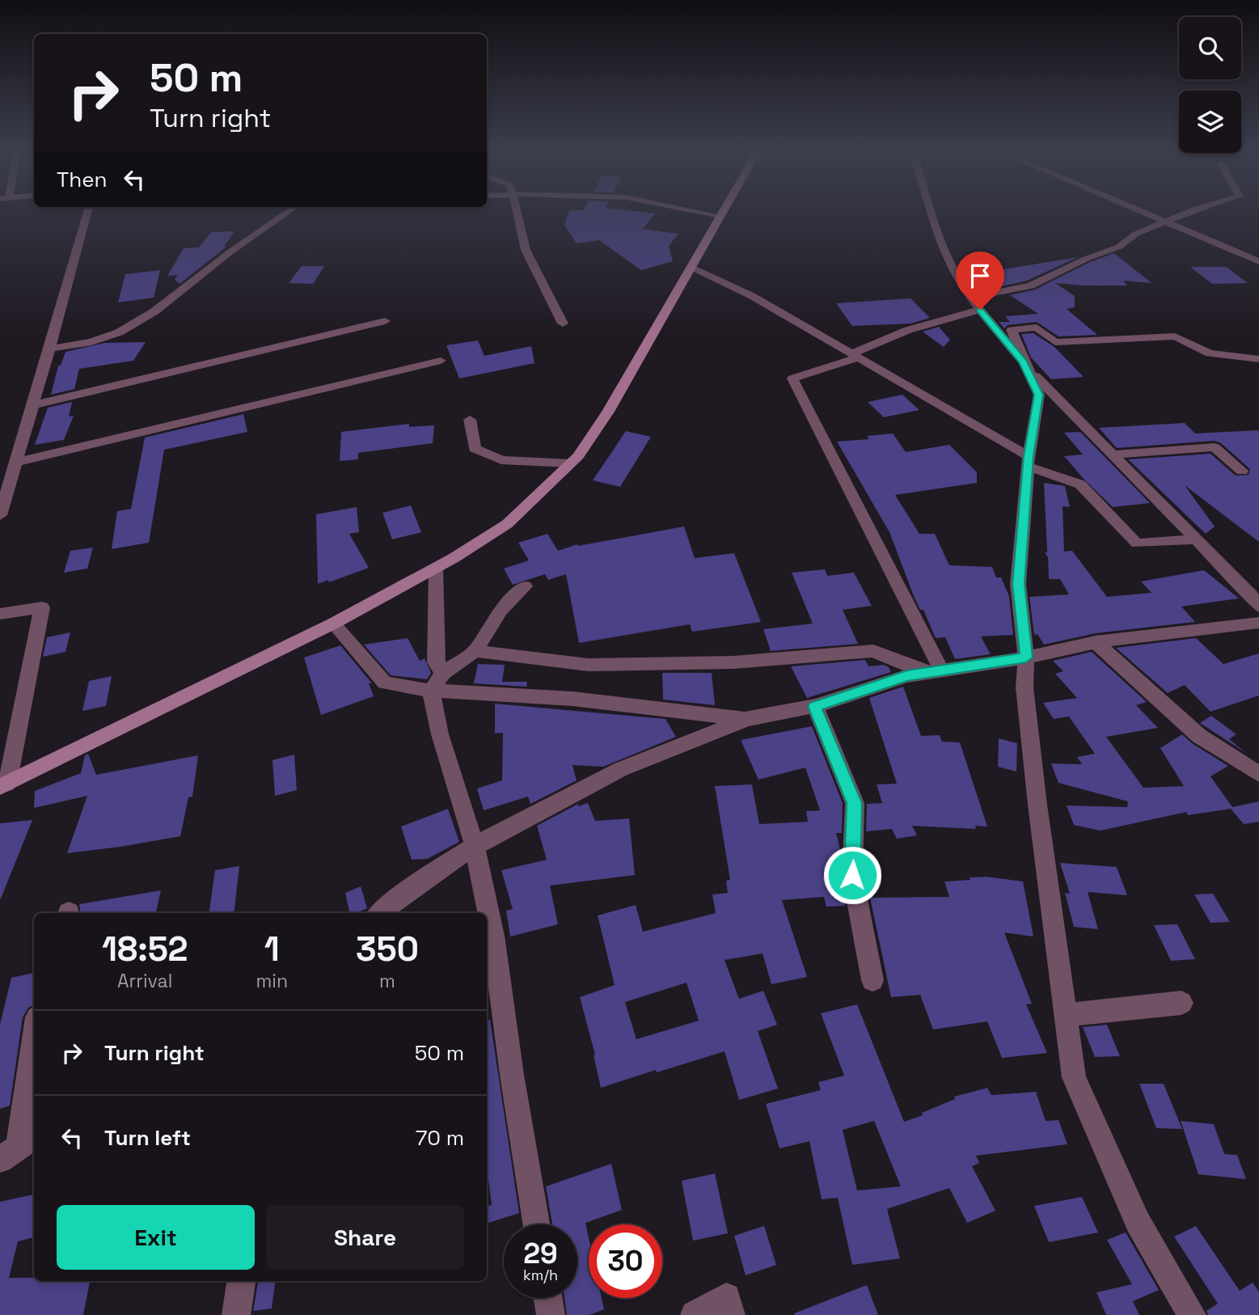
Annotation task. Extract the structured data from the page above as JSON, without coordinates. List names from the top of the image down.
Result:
{
  "page": {
    "turn": ["50 m", "Turn right"],
    "then": "Then",
    "eta": [
      "18:52",
      "Arrival",
      "1",
      "min",
      "350",
      "m"
    ],
    "list": [
      {
        "name": "Turn right",
        "value": "50 m"
      },
      {
        "name": "Turn left",
        "value": "70 m"
      }
    ],
    "buttons": ["Exit", "Share"],
    "speed": "29 km/h",
    "limit": "30"
  }
}
